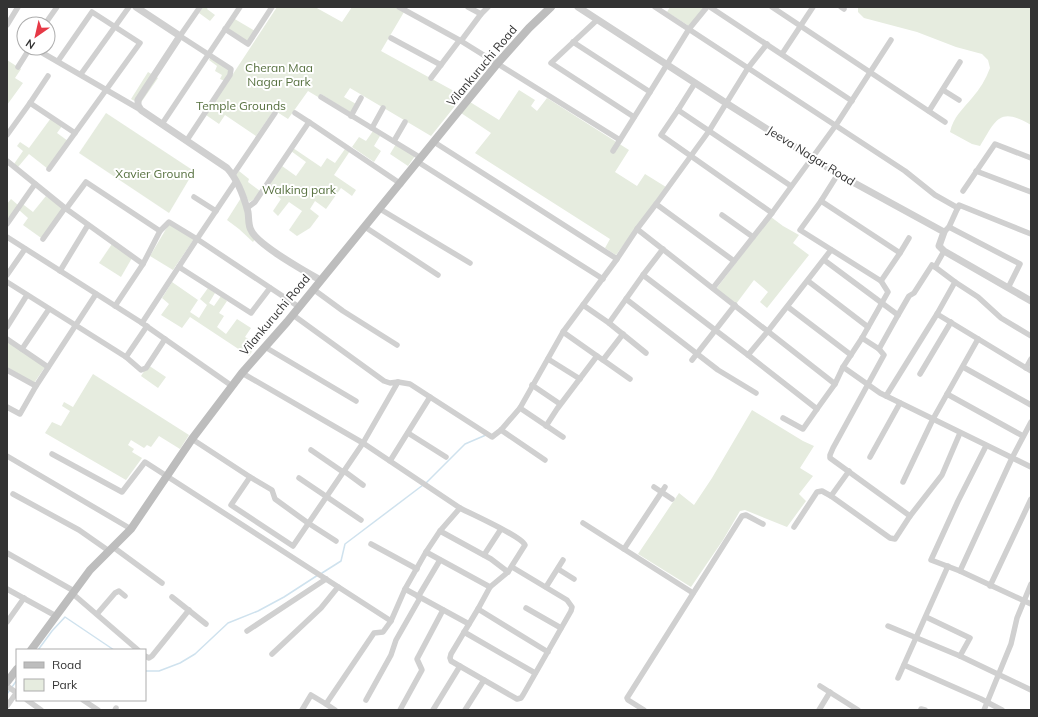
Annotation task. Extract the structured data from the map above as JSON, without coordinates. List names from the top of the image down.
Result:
{
  "streets": {
    "main road": ["Vilankuruchi Road"],
    "street": ["Jeeva Nagar Road"]
  },
  "parks": [
    "Cheran Maa Nagar Park",
    "Temple Grounds",
    "Xavier Ground",
    "Walking park"
  ],
  "legend": ["Road", "Park"],
  "north": "bottom left"
}
